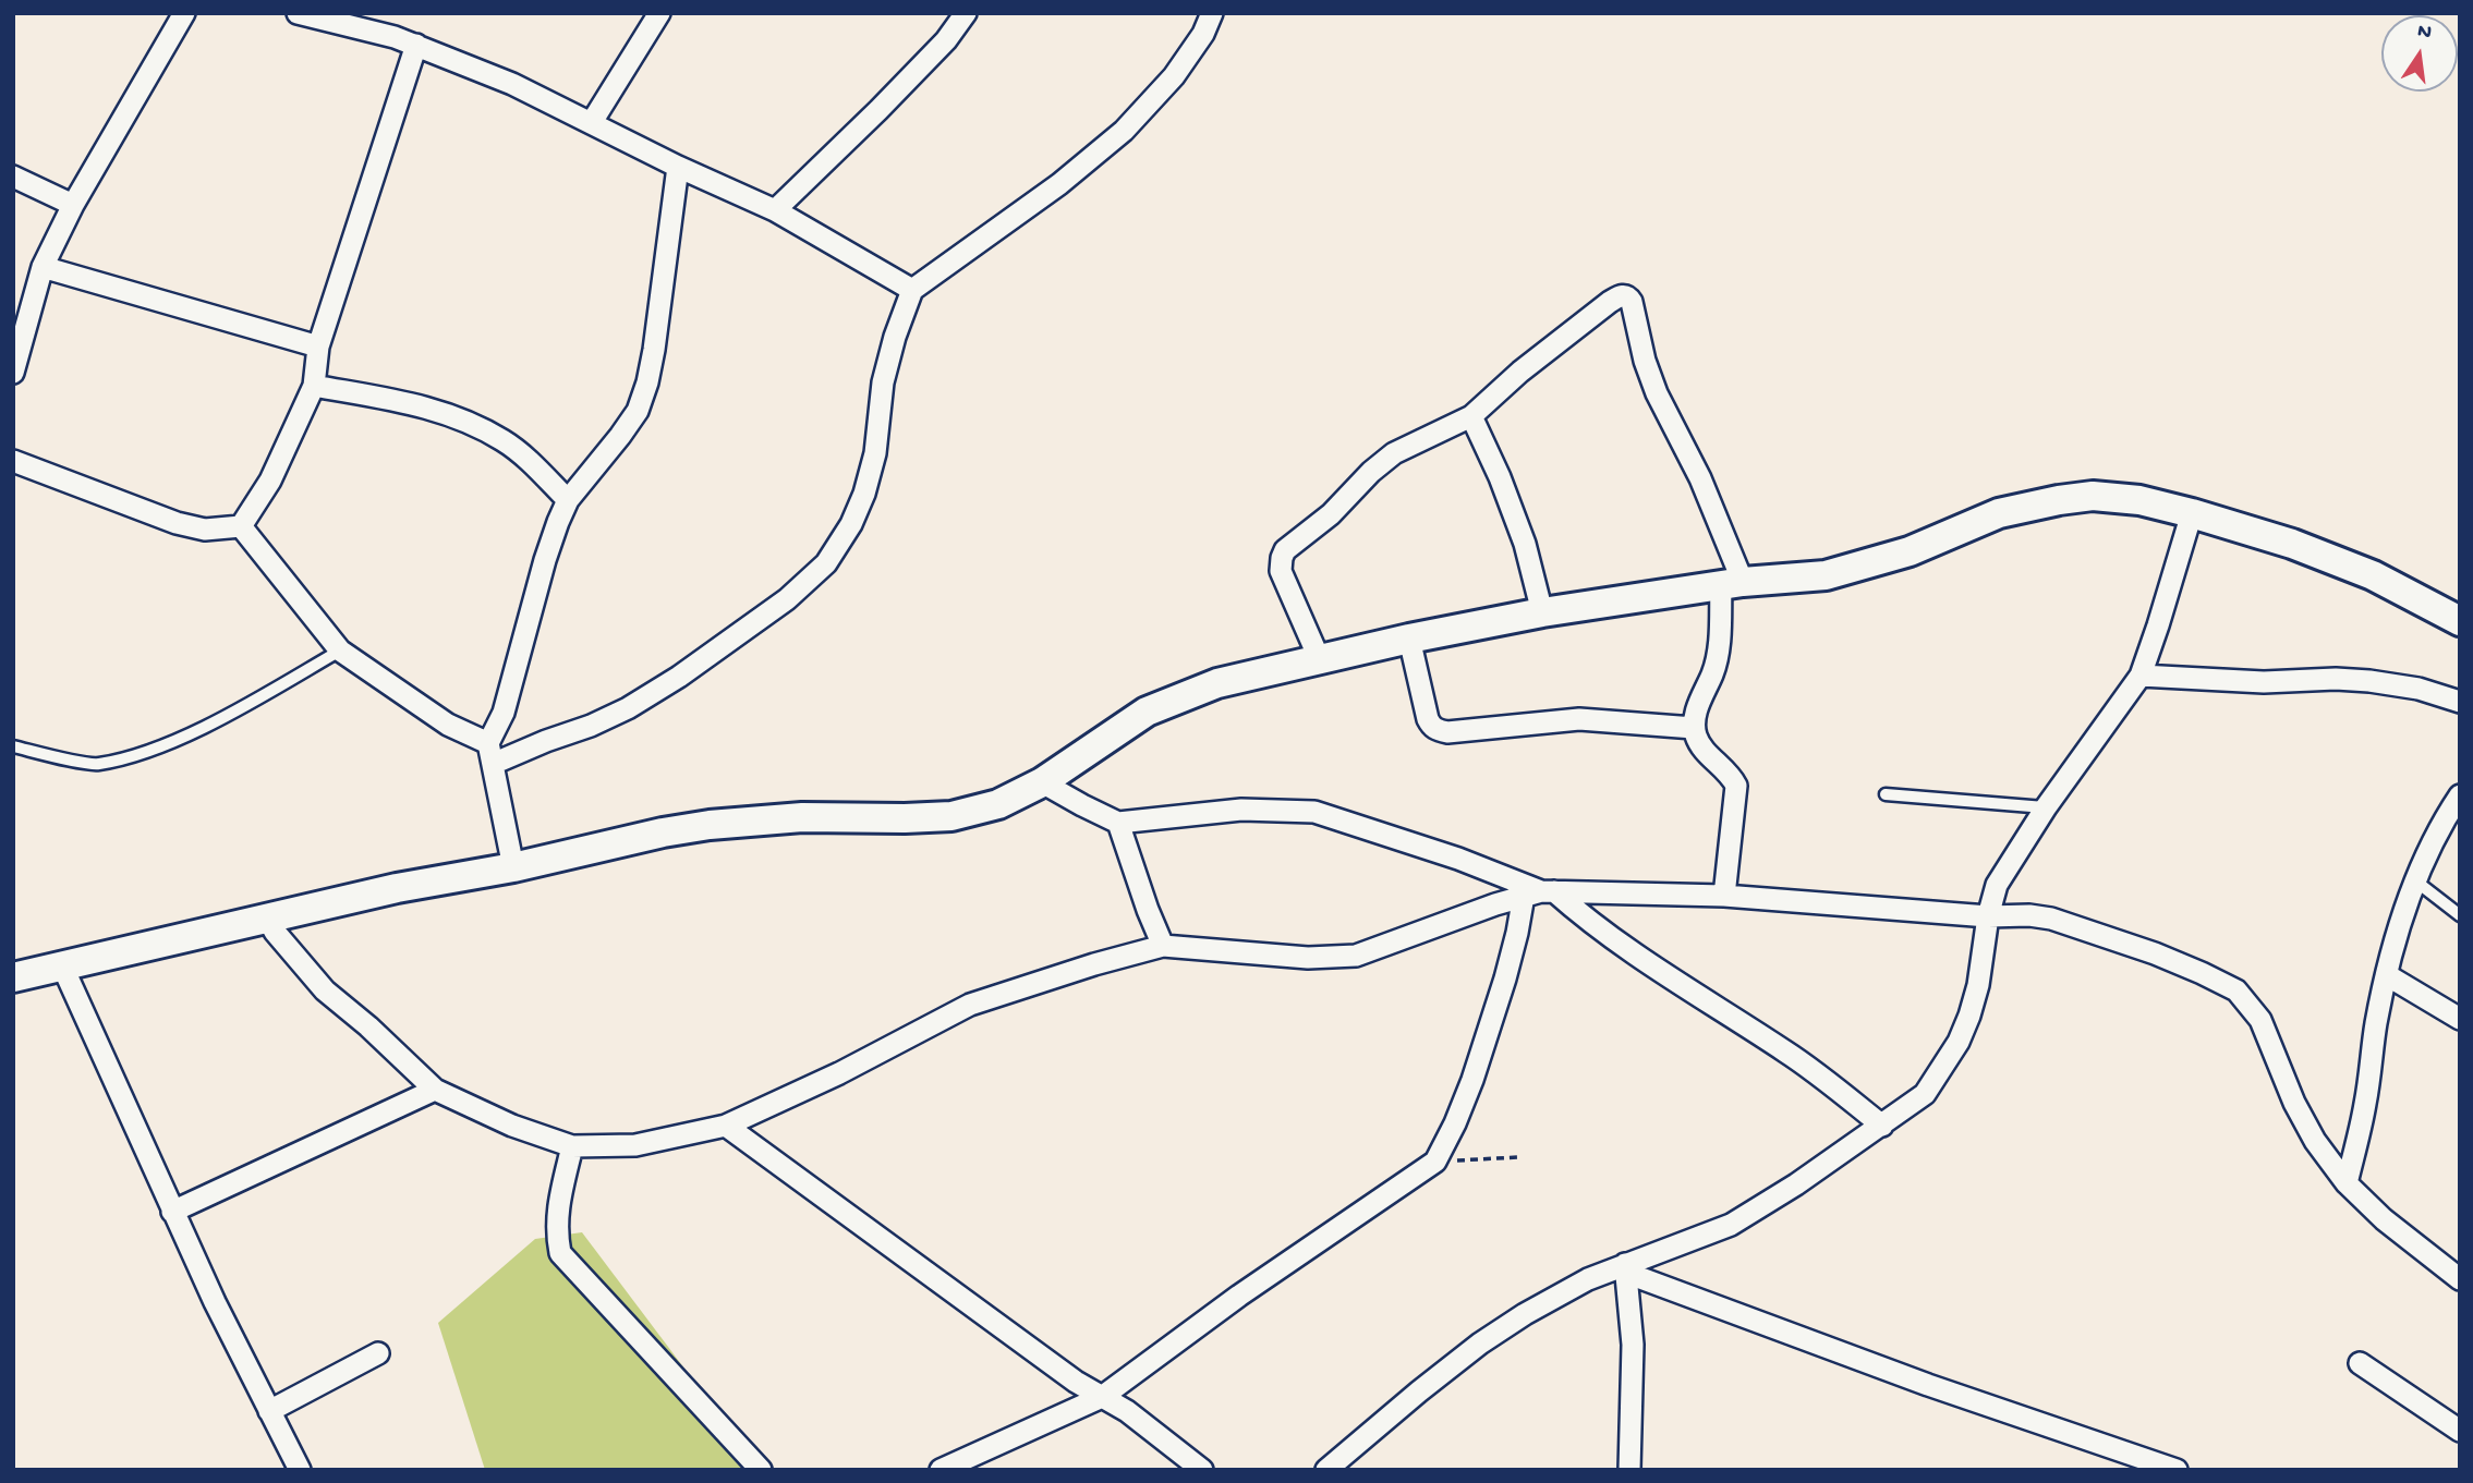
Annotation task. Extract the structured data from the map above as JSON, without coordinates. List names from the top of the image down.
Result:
{
  "north": "top"
}
